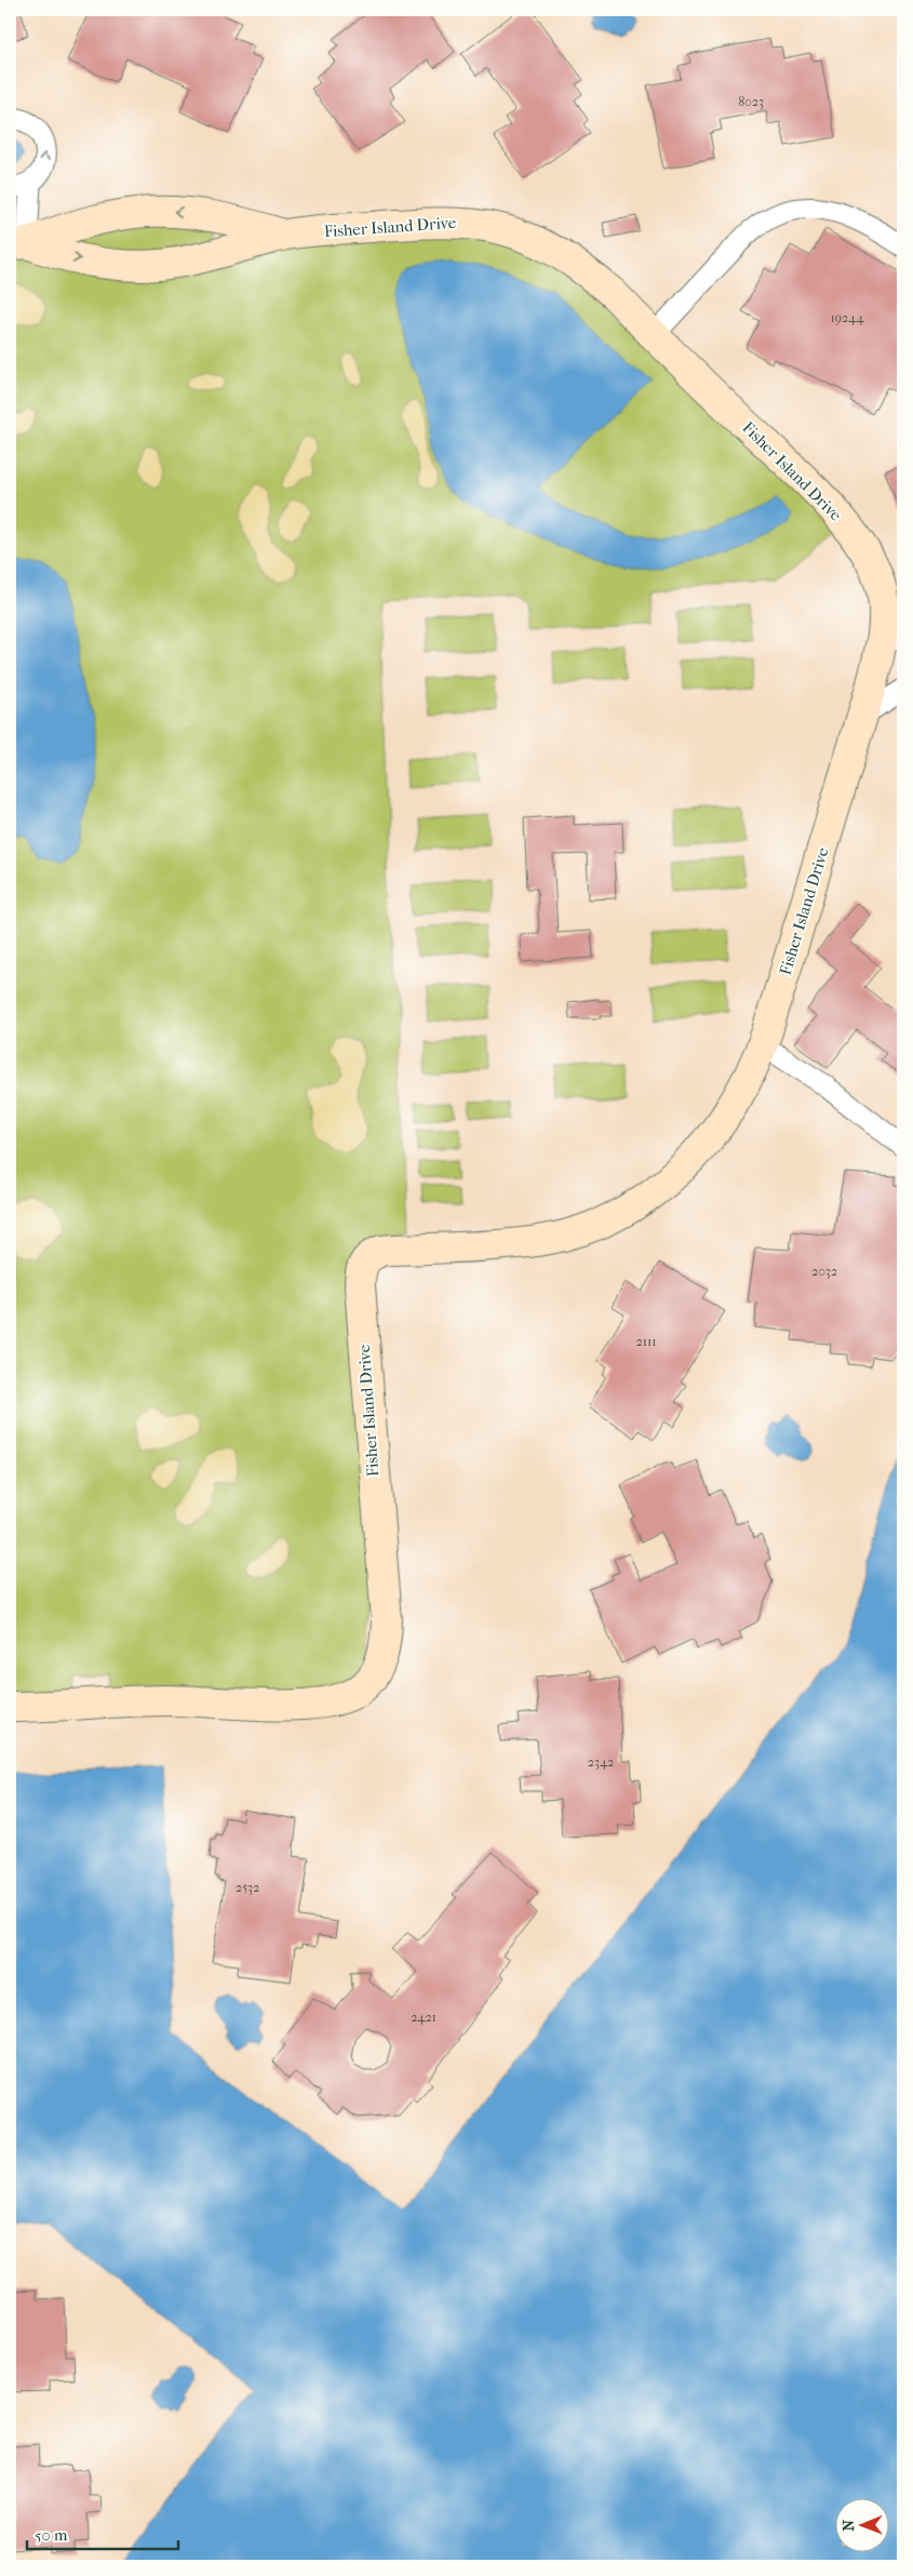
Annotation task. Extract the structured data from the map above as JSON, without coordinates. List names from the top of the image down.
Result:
{
  "streets": {
    "street": ["Fisher Island Drive"]
  },
  "house_numbers": [
    "8023",
    "19244",
    "2032",
    "2111",
    "2342",
    "2532",
    "2421"
  ],
  "scale_bar": "50 m",
  "north": "left"
}
